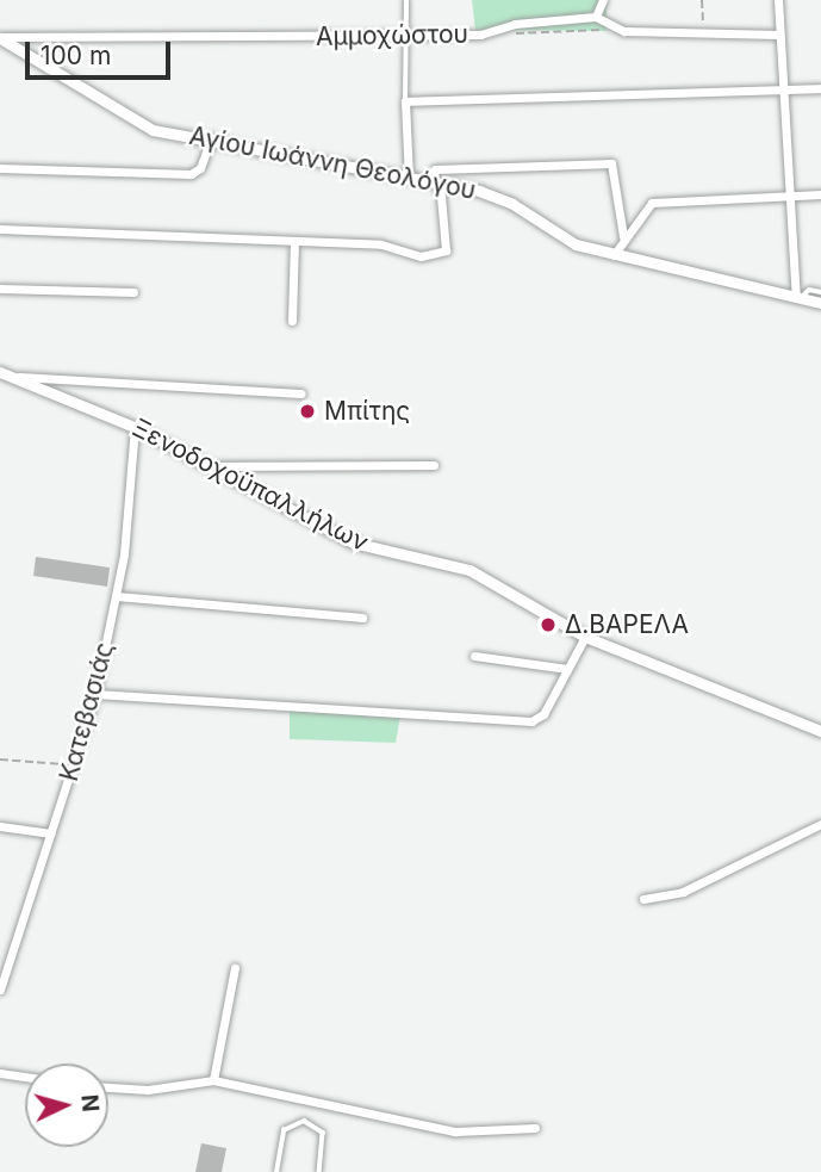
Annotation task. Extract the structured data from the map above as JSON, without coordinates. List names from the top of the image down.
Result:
{
  "streets": {
    "street": [
      "Αμμοχώστου",
      "Αγίου Ιωάννη Θεολόγου",
      "Ξενοδοχοϋπαλλήλων",
      "Κατεβασιάς"
    ]
  },
  "crossings": [
    ["Αμμοχώστου", "Αγίου Ιωάννη Θεολόγου"],
    ["Ξενοδοχοϋπαλλήλων", "Κατεβασιάς"]
  ],
  "places": ["Μπίτης", "Δ.ΒΑΡΕΛΑ"],
  "scale_bar": "100 m",
  "north": "right"
}
